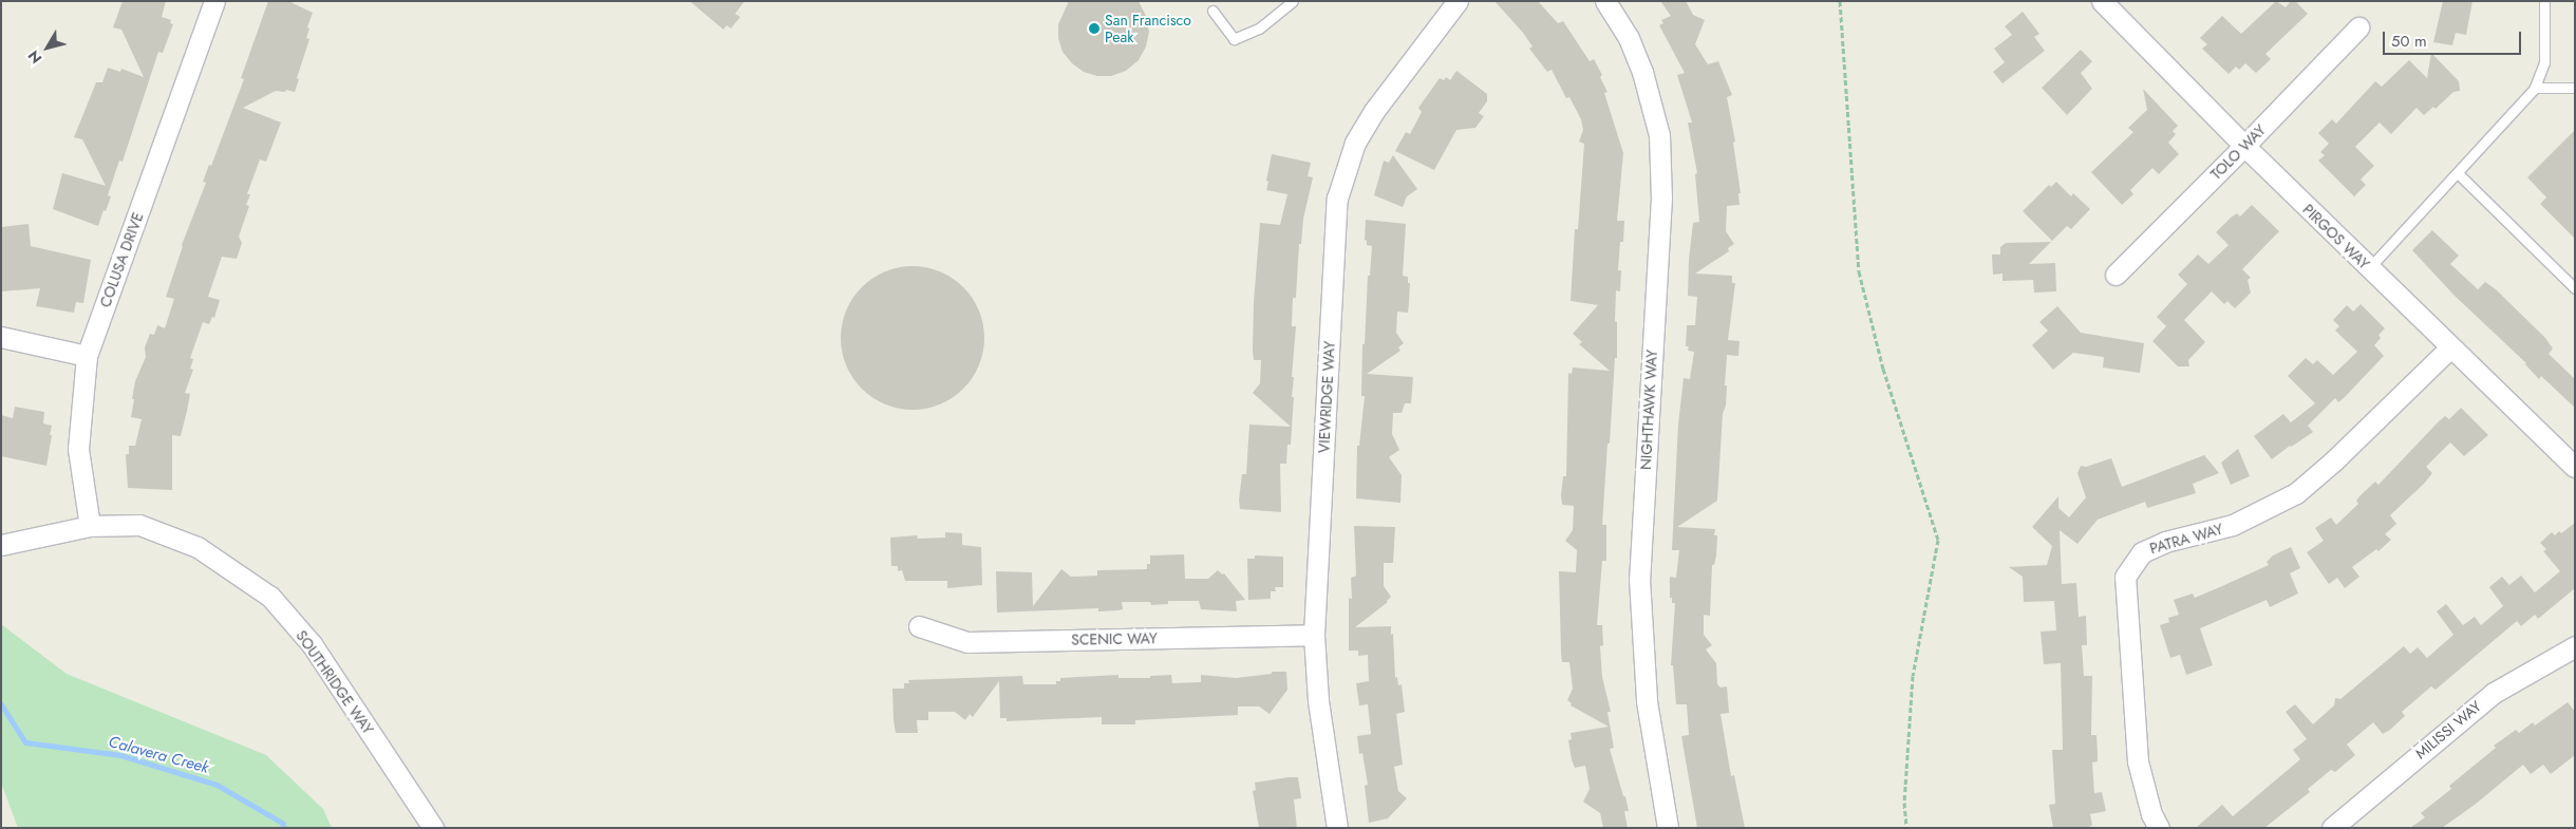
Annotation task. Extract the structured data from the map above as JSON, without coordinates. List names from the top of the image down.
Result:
{
  "streets": {
    "street": [
      "TOLO WAY",
      "PIRGOS WAY",
      "COLUSA DRIVE",
      "VIEWRIDGE WAY",
      "NIGHTHAWK WAY",
      "PATRA WAY",
      "SCENIC WAY",
      "SOUTHRIDGE WAY",
      "MILISSI WAY"
    ]
  },
  "crossings": [
    ["TOLO WAY", "PIRGOS WAY"],
    ["PIRGOS WAY", "PATRA WAY"],
    ["COLUSA DRIVE", "SOUTHRIDGE WAY"],
    ["VIEWRIDGE WAY", "SCENIC WAY"]
  ],
  "water": ["Calavera Creek"],
  "places": ["San Francisco Peak"],
  "scale_bar": "50 m",
  "north": "bottom left"
}
